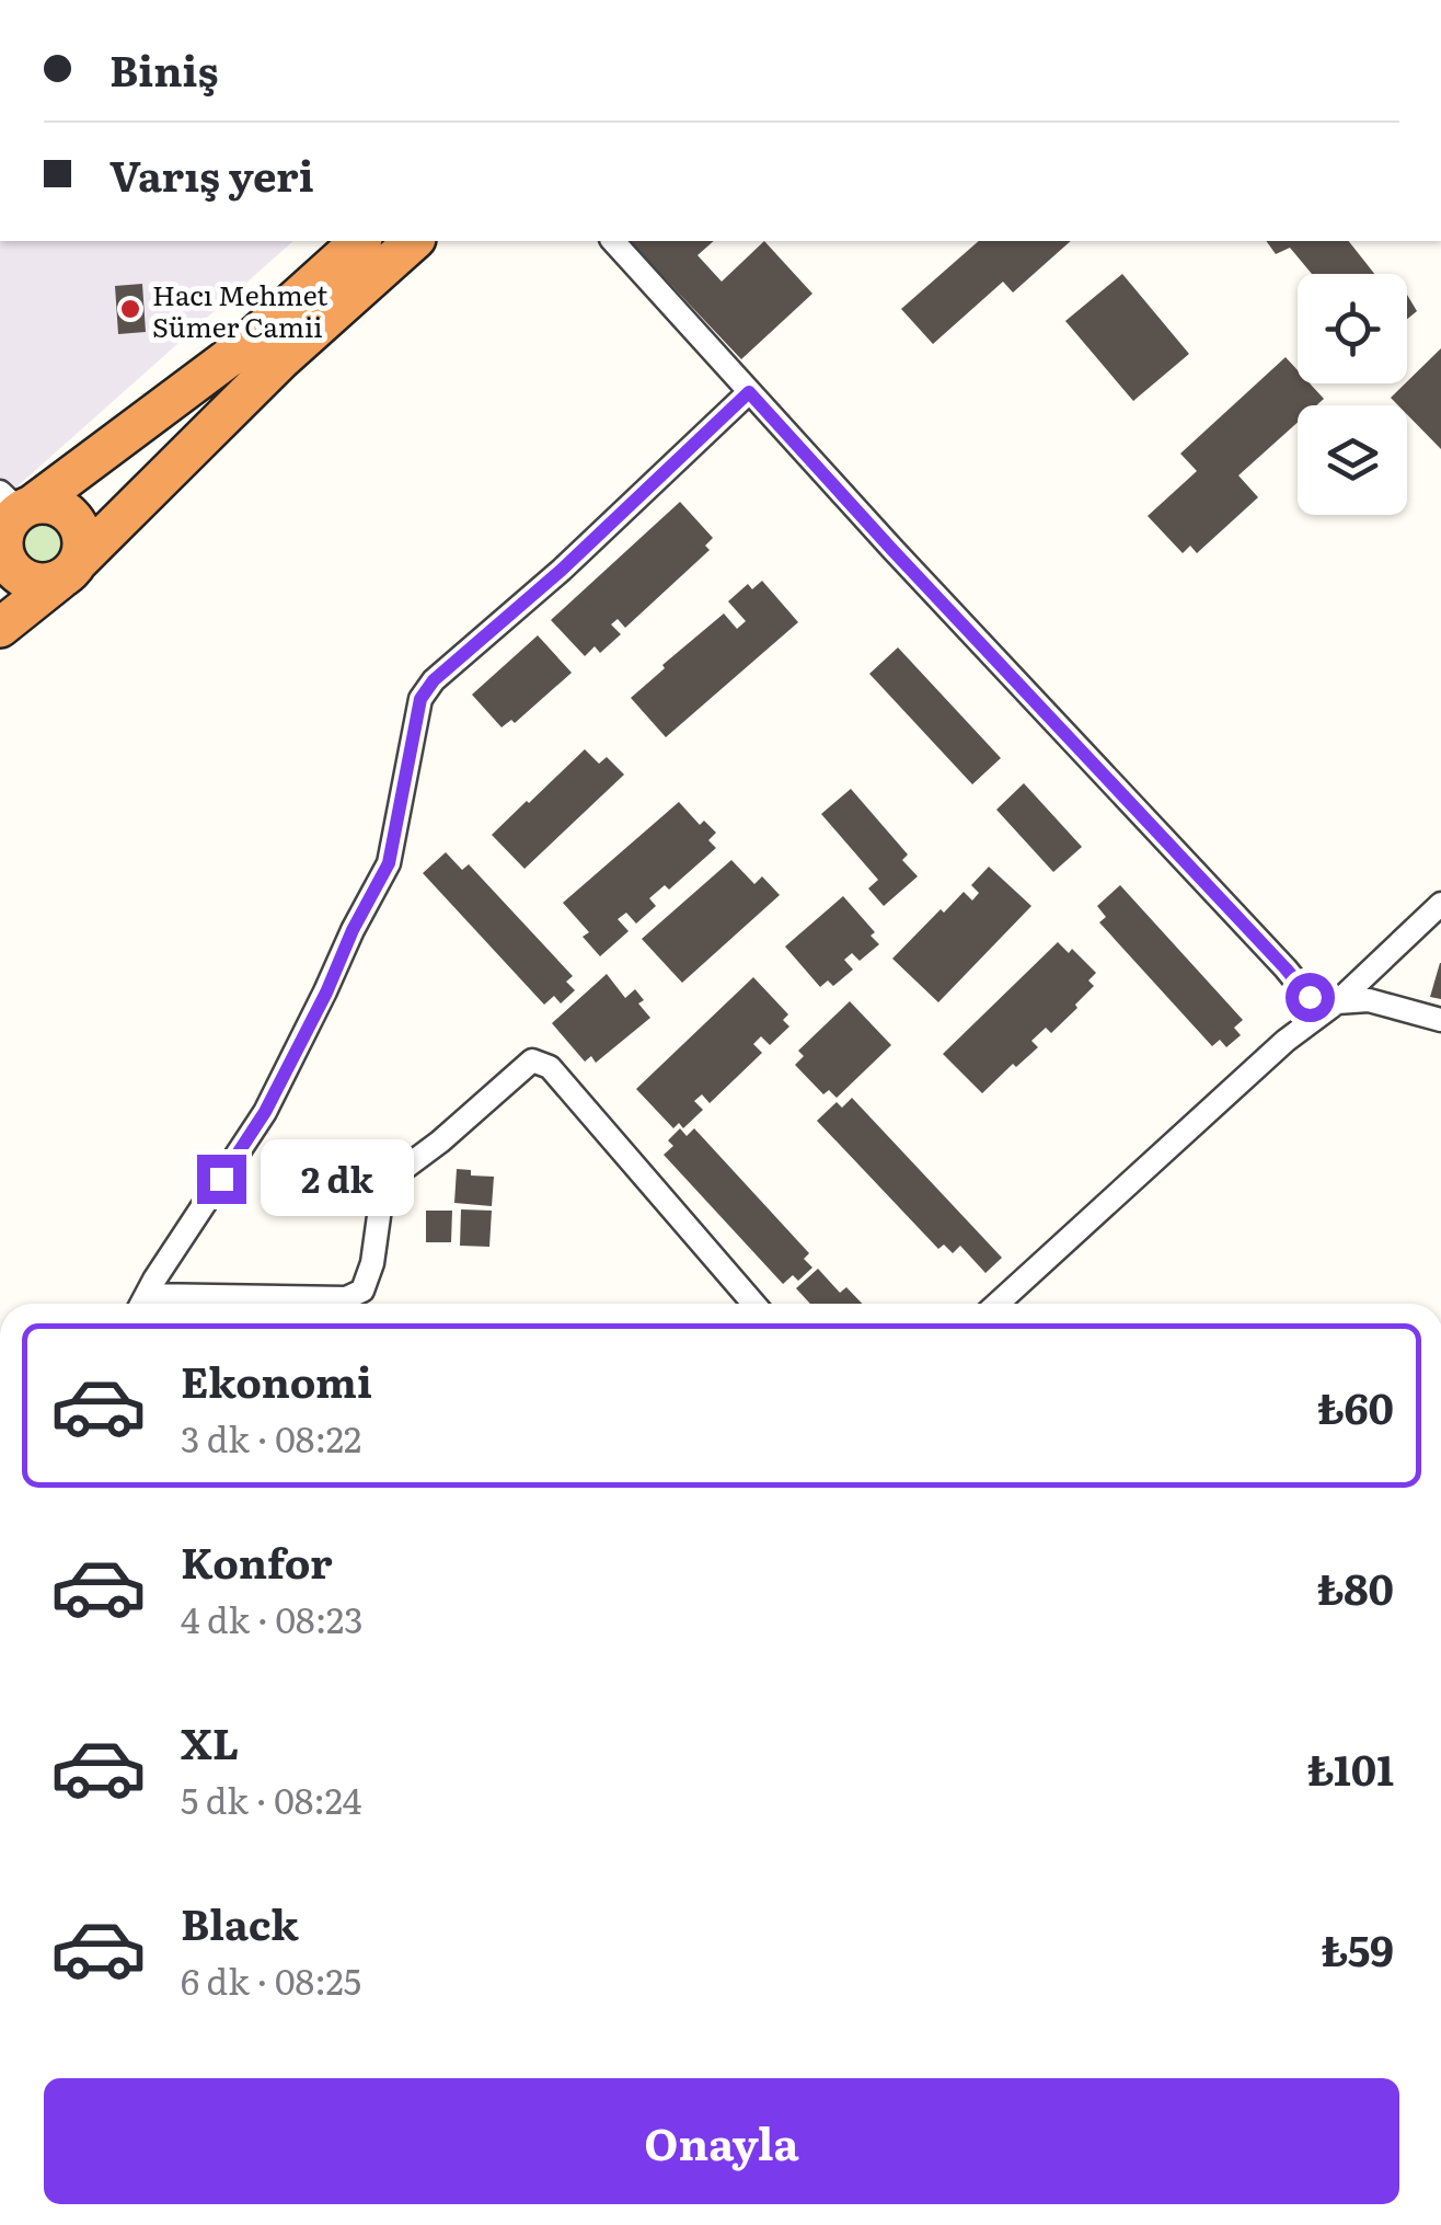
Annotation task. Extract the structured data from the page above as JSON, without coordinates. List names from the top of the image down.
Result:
{
  "places": ["Hacı Mehmet Sümer Camii"],
  "page": {
    "banner": ["Biniş", "Varış yeri"],
    "bubble": "2 dk",
    "list": [
      {
        "name": "Ekonomi",
        "note": "3 dk · 08:22",
        "value": "₺60"
      },
      {
        "name": "Konfor",
        "note": "4 dk · 08:23",
        "value": "₺80"
      },
      {
        "name": "XL",
        "note": "5 dk · 08:24",
        "value": "₺101"
      },
      {
        "name": "Black",
        "note": "6 dk · 08:25",
        "value": "₺59"
      }
    ],
    "buttons": "Onayla"
  }
}
